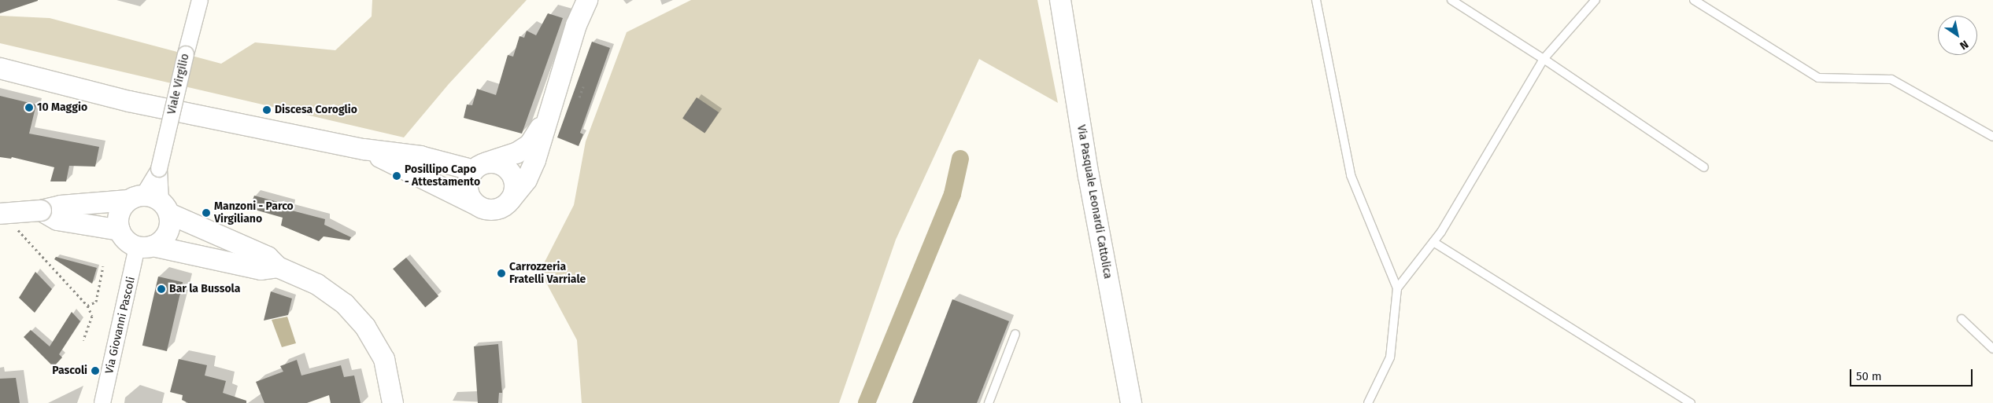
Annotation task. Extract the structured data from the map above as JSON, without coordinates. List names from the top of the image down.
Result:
{
  "streets": {
    "street": ["Viale Virgilio", "Via Pasquale Leonardi Cattolica", "Via Giovanni Pascoli"]
  },
  "crossings": [
    ["Viale Virgilio", "Via Giovanni Pascoli"]
  ],
  "places": [
    "10 Maggio",
    "Discesa Coroglio",
    "Posillipo Capo - Attestamento",
    "Manzoni - Parco Virgiliano",
    "Carrozzeria Fratelli Varriale",
    "Bar la Bussola",
    "Pascoli"
  ],
  "scale_bar": "50 m",
  "north": "bottom right"
}
